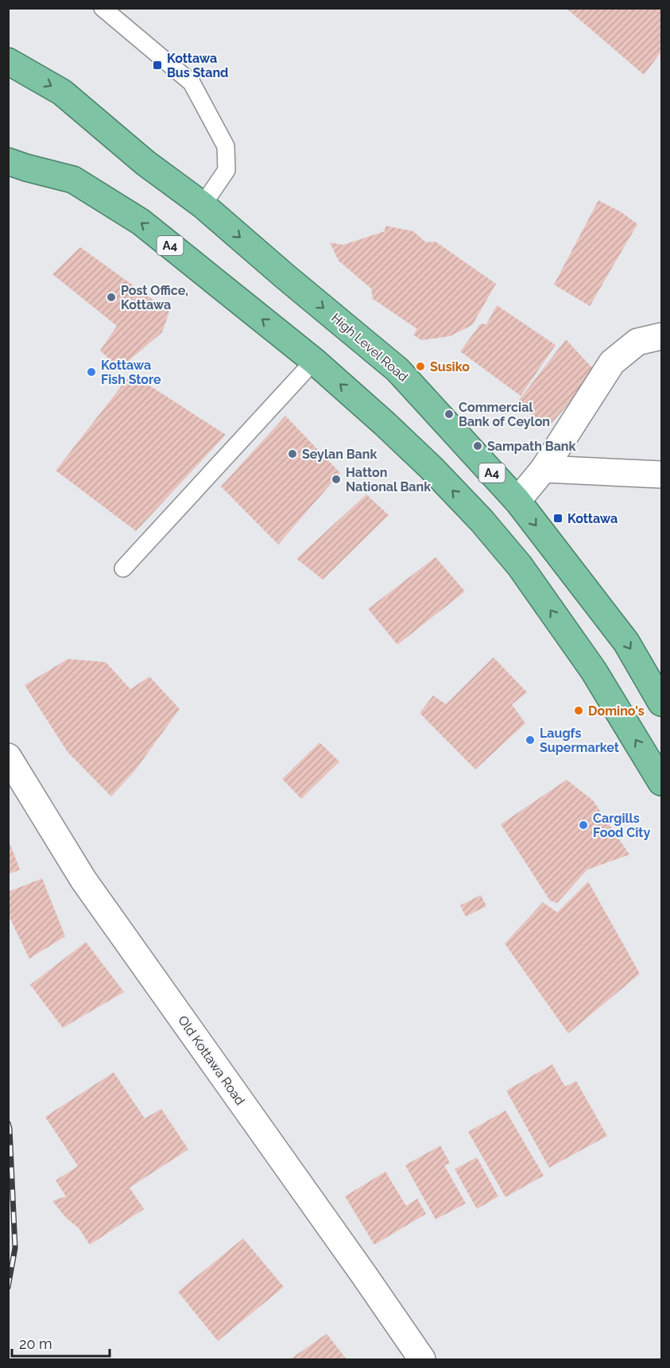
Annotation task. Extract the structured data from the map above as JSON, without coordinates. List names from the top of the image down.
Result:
{
  "streets": {
    "highway": ["A4", "High Level Road"],
    "street": ["Old Kottawa Road"]
  },
  "places": {
    "transit": ["Kottawa Bus Stand", "Kottawa"],
    "other": [
      "Post Office, Kottawa",
      "Susiko",
      "Kottawa Fish Store",
      "Commercial Bank of Ceylon",
      "Sampath Bank",
      "Seylan Bank",
      "Hatton National Bank",
      "Domino's",
      "Laugfs Supermarket",
      "Cargills Food City"
    ]
  },
  "scale_bar": "20 m"
}
